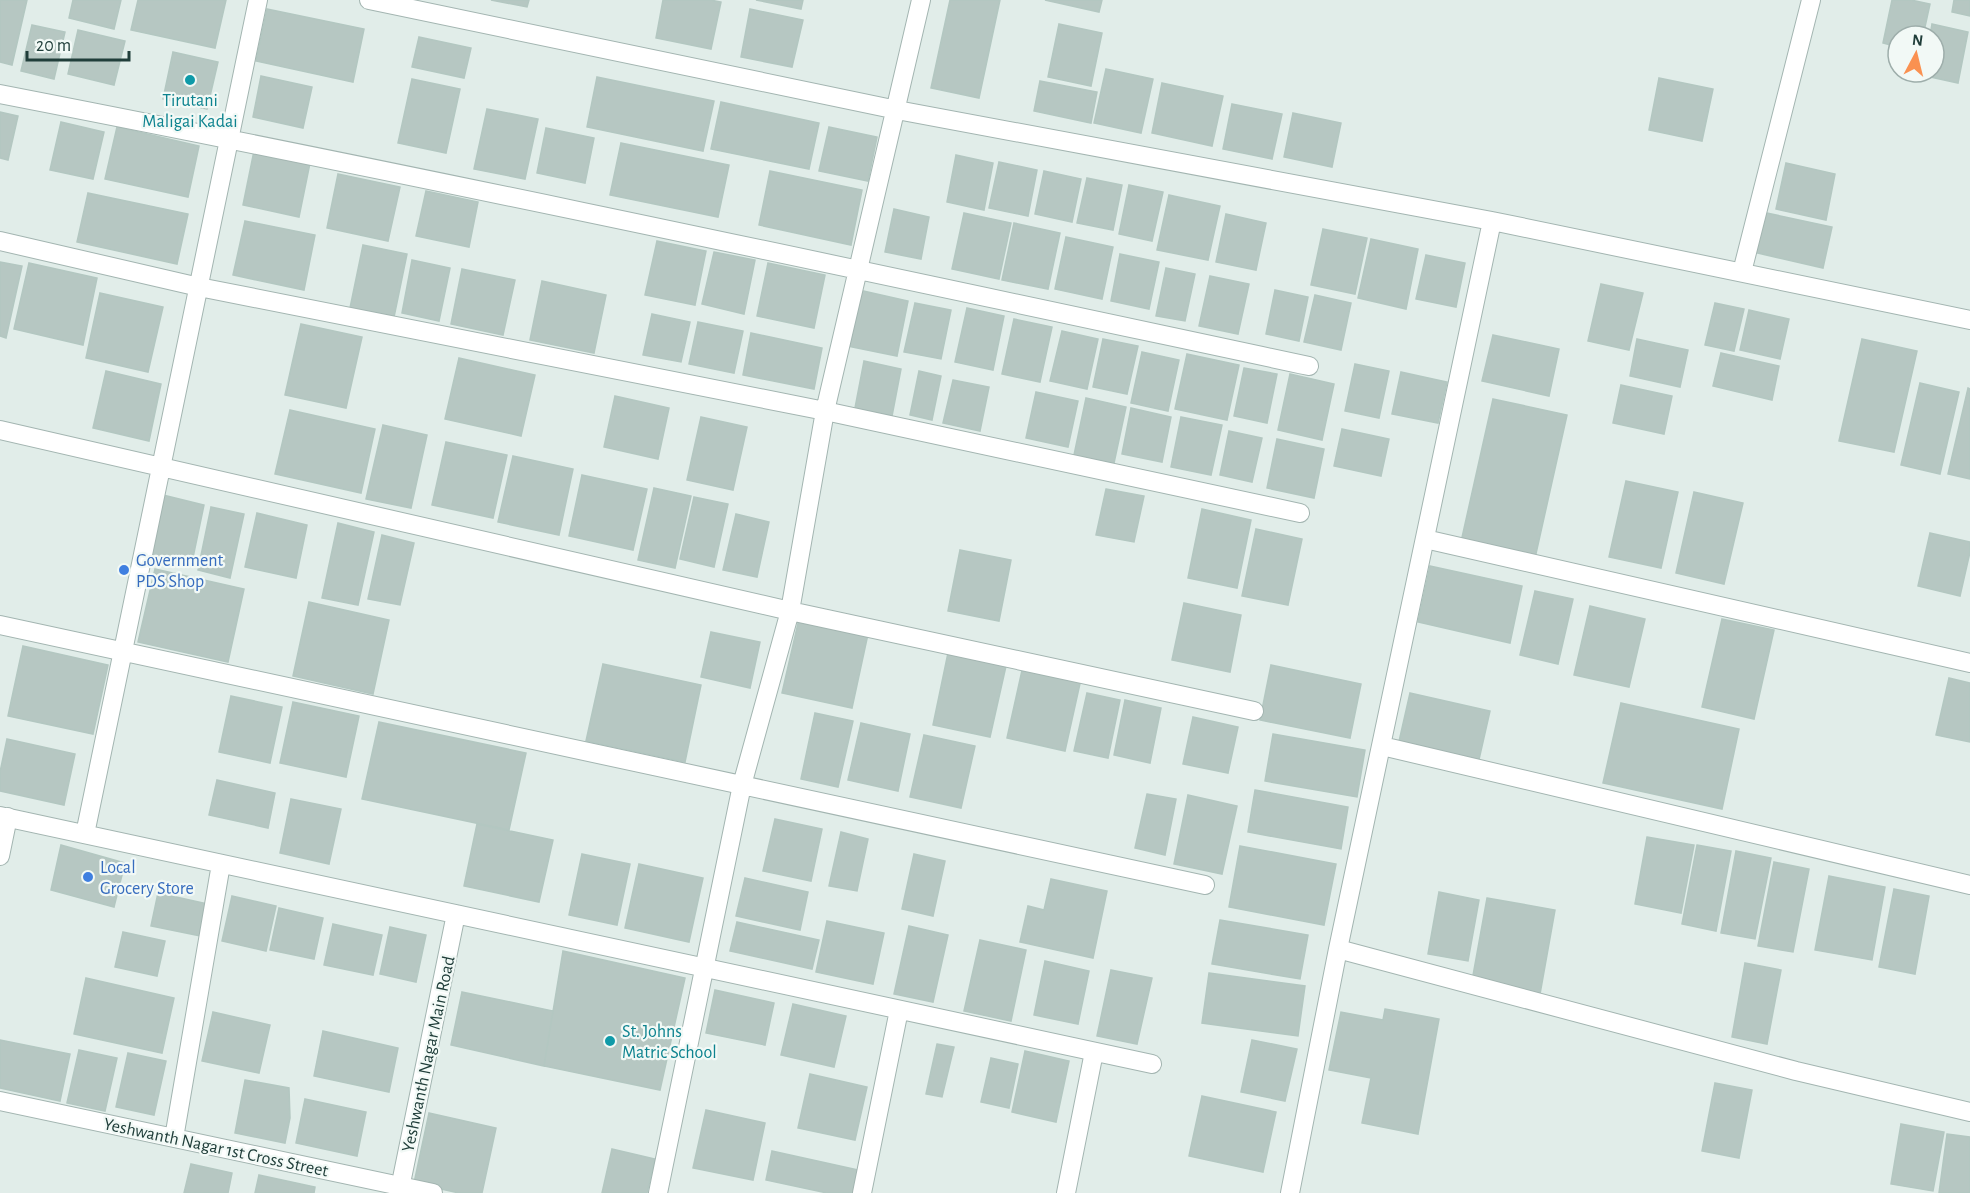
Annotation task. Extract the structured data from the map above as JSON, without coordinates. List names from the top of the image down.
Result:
{
  "streets": {
    "street": ["Yeshwanth Nagar Main Road", "Yeshwanth Nagar 1st Cross Street"]
  },
  "crossings": [
    ["Yeshwanth Nagar Main Road", "Yeshwanth Nagar 1st Cross Street"]
  ],
  "places": [
    "Tirutani Maligai Kadai",
    "Government PDS Shop",
    "Local Grocery Store",
    "St. Johns Matric School"
  ],
  "scale_bar": "20 m",
  "north": "top"
}
